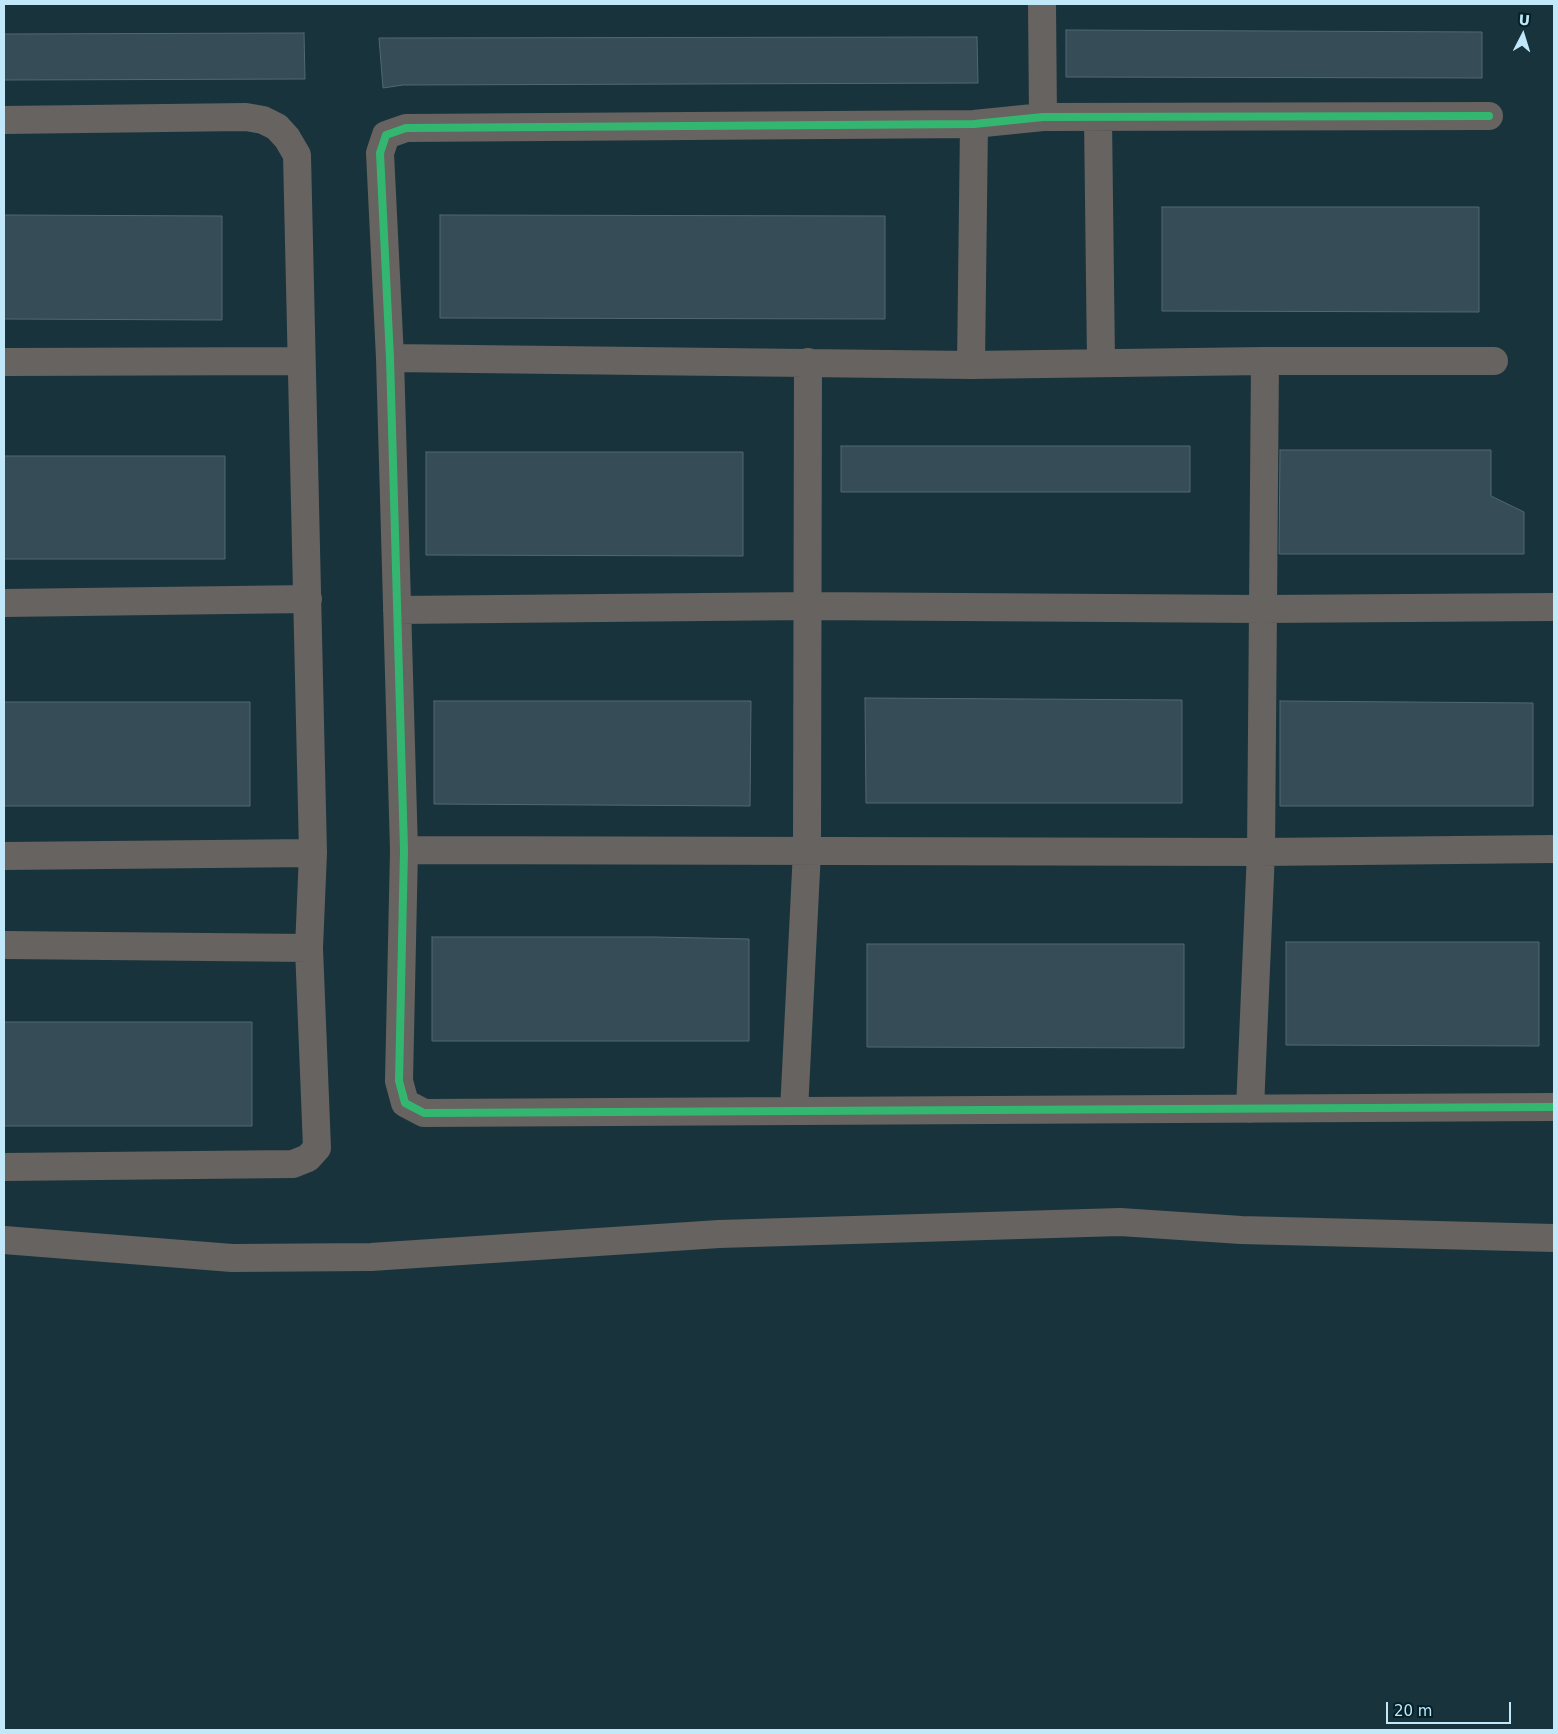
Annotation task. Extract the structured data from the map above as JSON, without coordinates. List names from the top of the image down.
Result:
{
  "scale_bar": "20 m",
  "north": "top"
}
